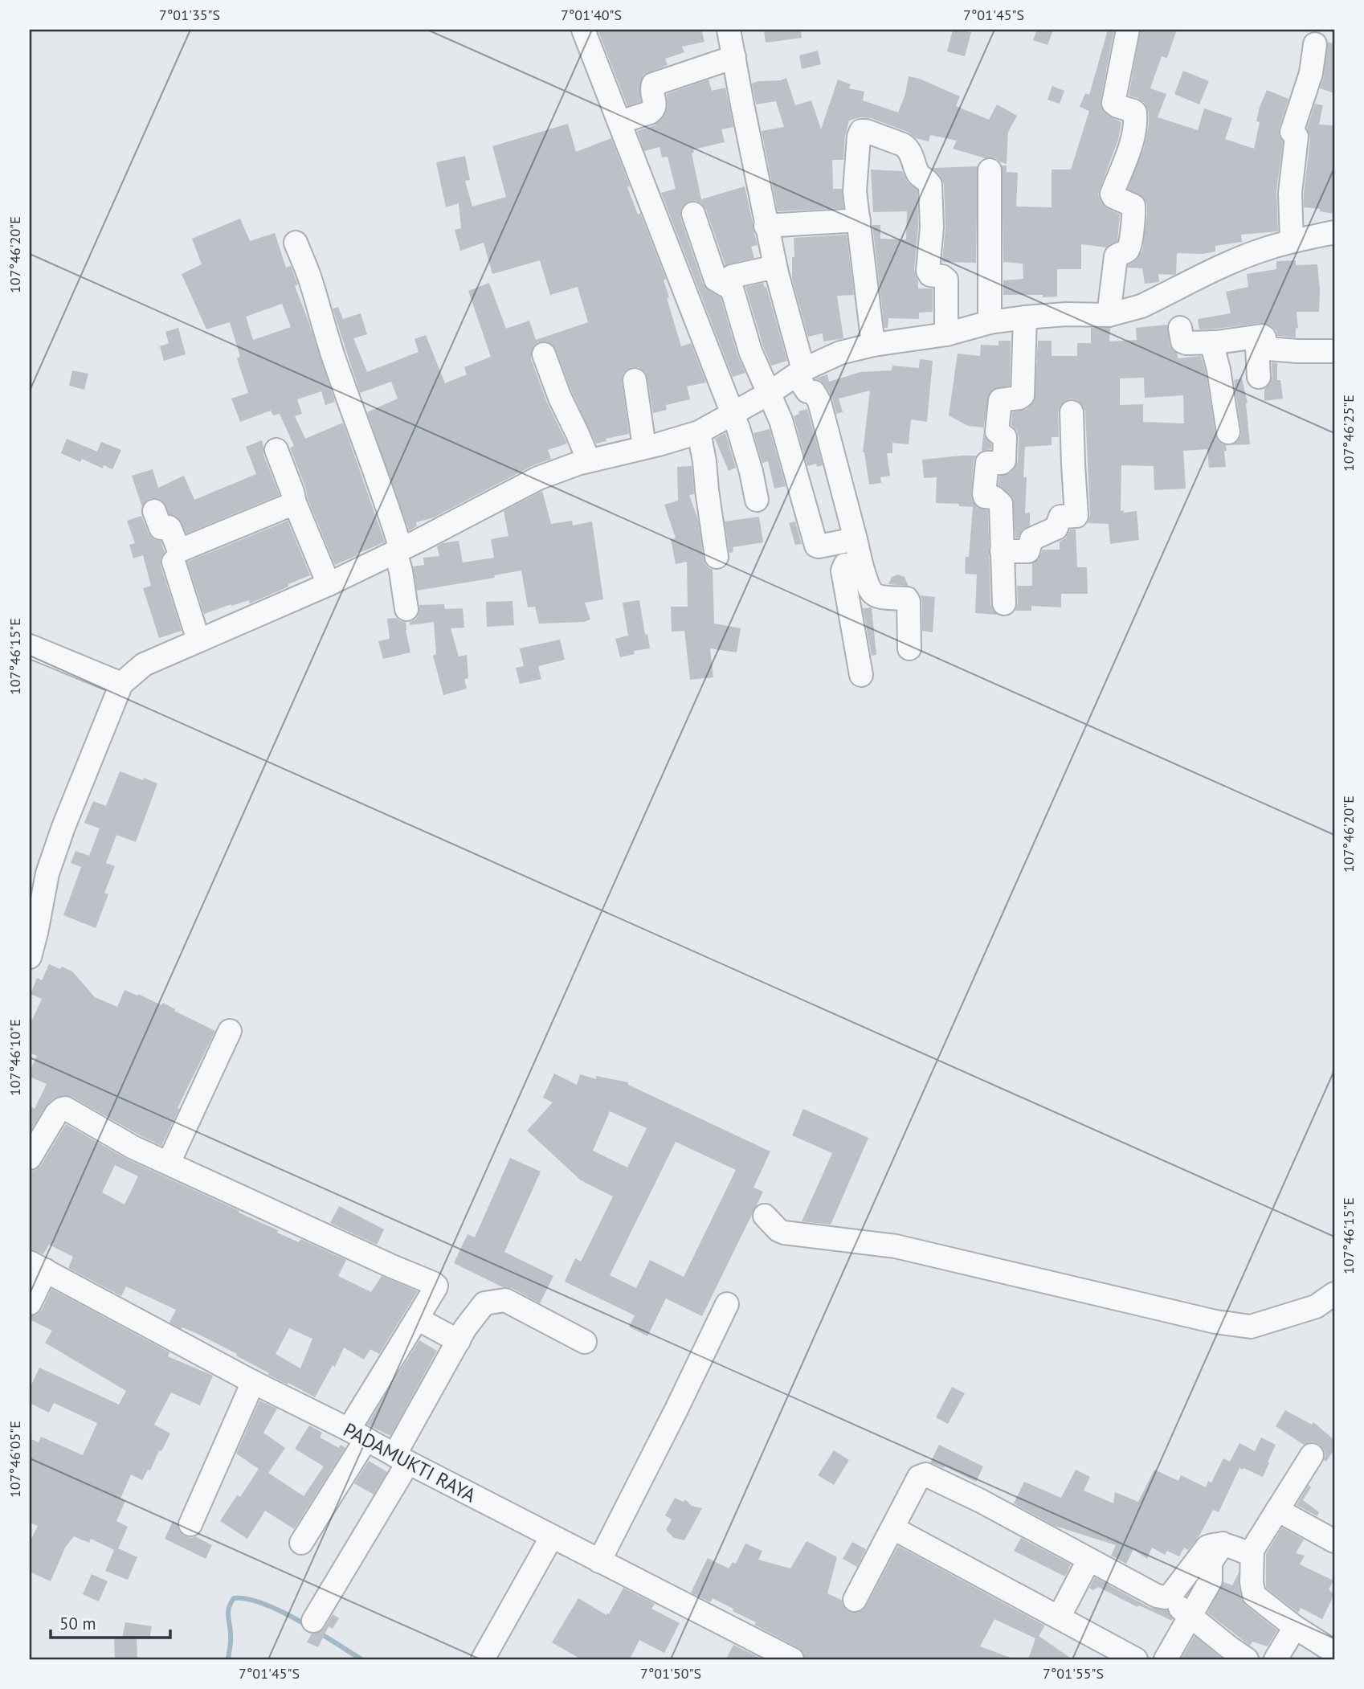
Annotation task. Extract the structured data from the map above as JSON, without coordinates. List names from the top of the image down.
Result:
{
  "streets": {
    "street": ["PADAMUKTI RAYA"]
  },
  "scale_bar": "50 m",
  "coordinates": [
    "7°01'35\"S",
    "7°01'40\"S",
    "7°01'45\"S",
    "107°46'20\"E",
    "107°46'25\"E",
    "107°46'15\"E",
    "107°46'10\"E",
    "107°46'05\"E",
    "7°01'50\"S",
    "7°01'55\"S"
  ]
}
